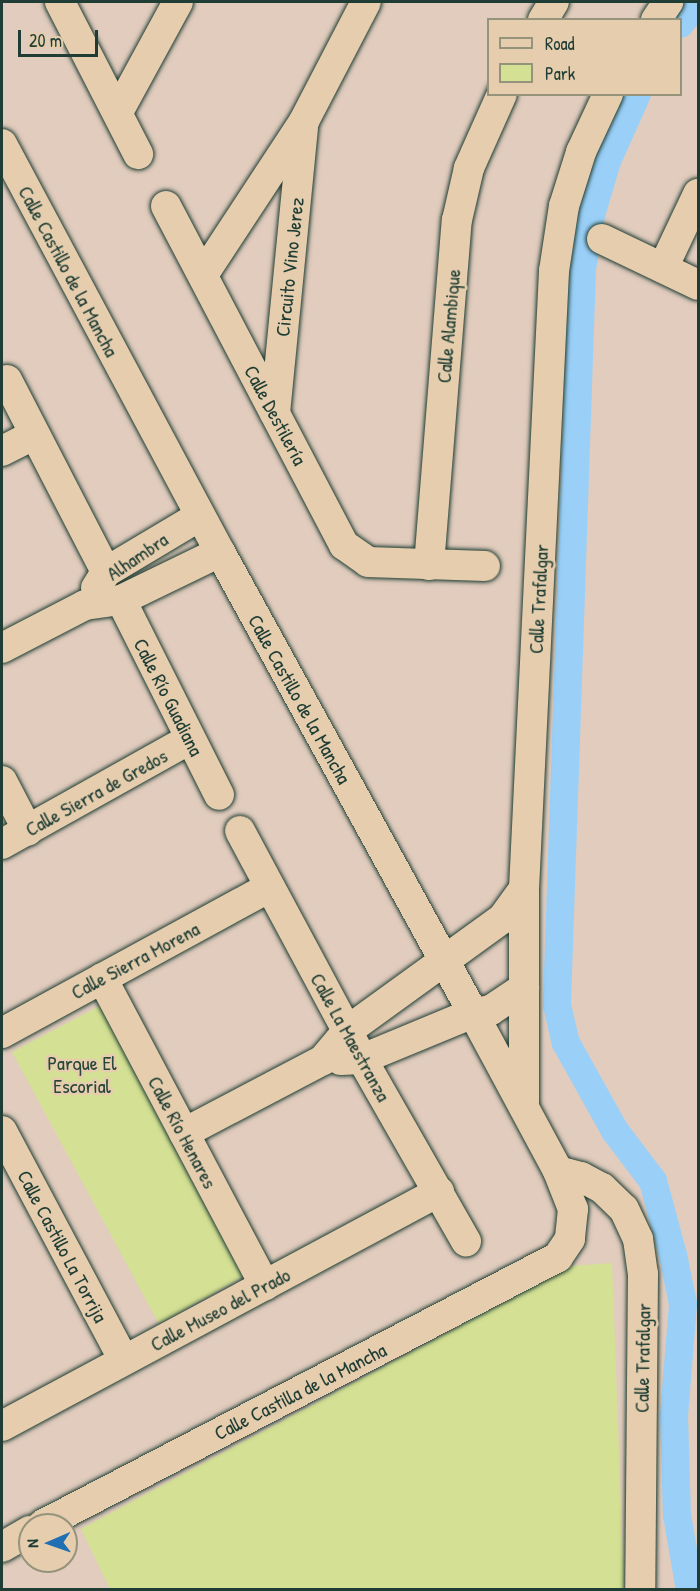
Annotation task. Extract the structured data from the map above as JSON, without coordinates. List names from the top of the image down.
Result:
{
  "streets": {
    "street": [
      "Circuito Vino Jerez",
      "Calle Castillo de la Mancha",
      "Calle Alambique",
      "Calle Destilería",
      "Alhambra",
      "Calle Trafalgar",
      "Calle Río Guadiana",
      "Calle Sierra de Gredos",
      "Calle Sierra Morena",
      "Calle La Maestranza",
      "Calle Río Henares",
      "Calle Castillo La Torrija",
      "Calle Museo del Prado",
      "Calle Castilla de la Mancha"
    ]
  },
  "crossings": [
    ["Circuito Vino Jerez", "Calle Destilería"],
    ["Calle Castillo de la Mancha", "Alhambra"],
    ["Calle Castillo de la Mancha", "Calle Trafalgar"],
    ["Calle Castillo de la Mancha", "Calle Castilla de la Mancha"],
    ["Calle Alambique", "Calle Destilería"],
    ["Alhambra", "Calle Río Guadiana"],
    ["Calle Río Guadiana", "Calle Sierra de Gredos"],
    ["Calle Sierra Morena", "Calle La Maestranza"],
    ["Calle Sierra Morena", "Calle Río Henares"],
    ["Calle La Maestranza", "Calle Museo del Prado"],
    ["Calle Río Henares", "Calle Museo del Prado"],
    ["Calle Castillo La Torrija", "Calle Museo del Prado"]
  ],
  "parks": ["Parque El Escorial"],
  "legend": ["Road", "Park"],
  "scale_bar": "20 m",
  "north": "left"
}
